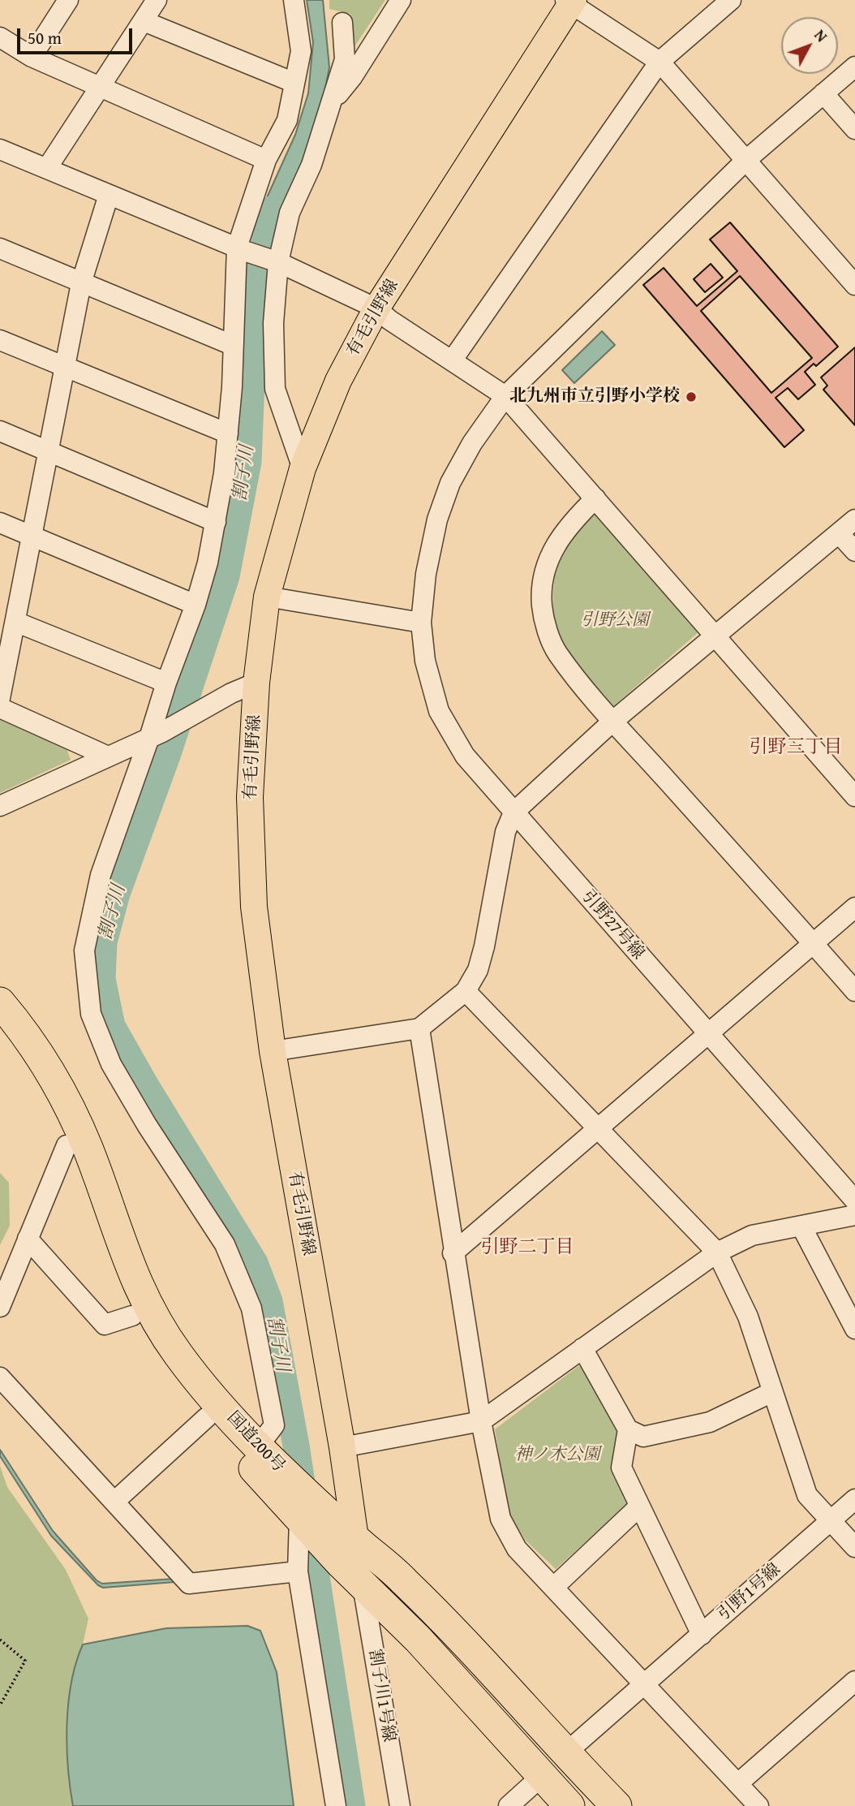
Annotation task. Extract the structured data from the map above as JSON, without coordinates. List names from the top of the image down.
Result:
{
  "streets": {
    "highway": ["国道200号"],
    "main road": ["有毛引野線"],
    "street": ["引野27号線", "引野1号線", "割子川1号線"]
  },
  "crossings": [
    ["有毛引野線", "国道200号"],
    ["国道200号", "引野1号線"],
    ["国道200号", "割子川1号線"]
  ],
  "districts": ["引野三丁目", "引野二丁目"],
  "water": ["割子川"],
  "parks": ["引野公園", "神ノ木公園"],
  "places": ["北九州市立引野小学校"],
  "scale_bar": "50 m",
  "north": "top right"
}
